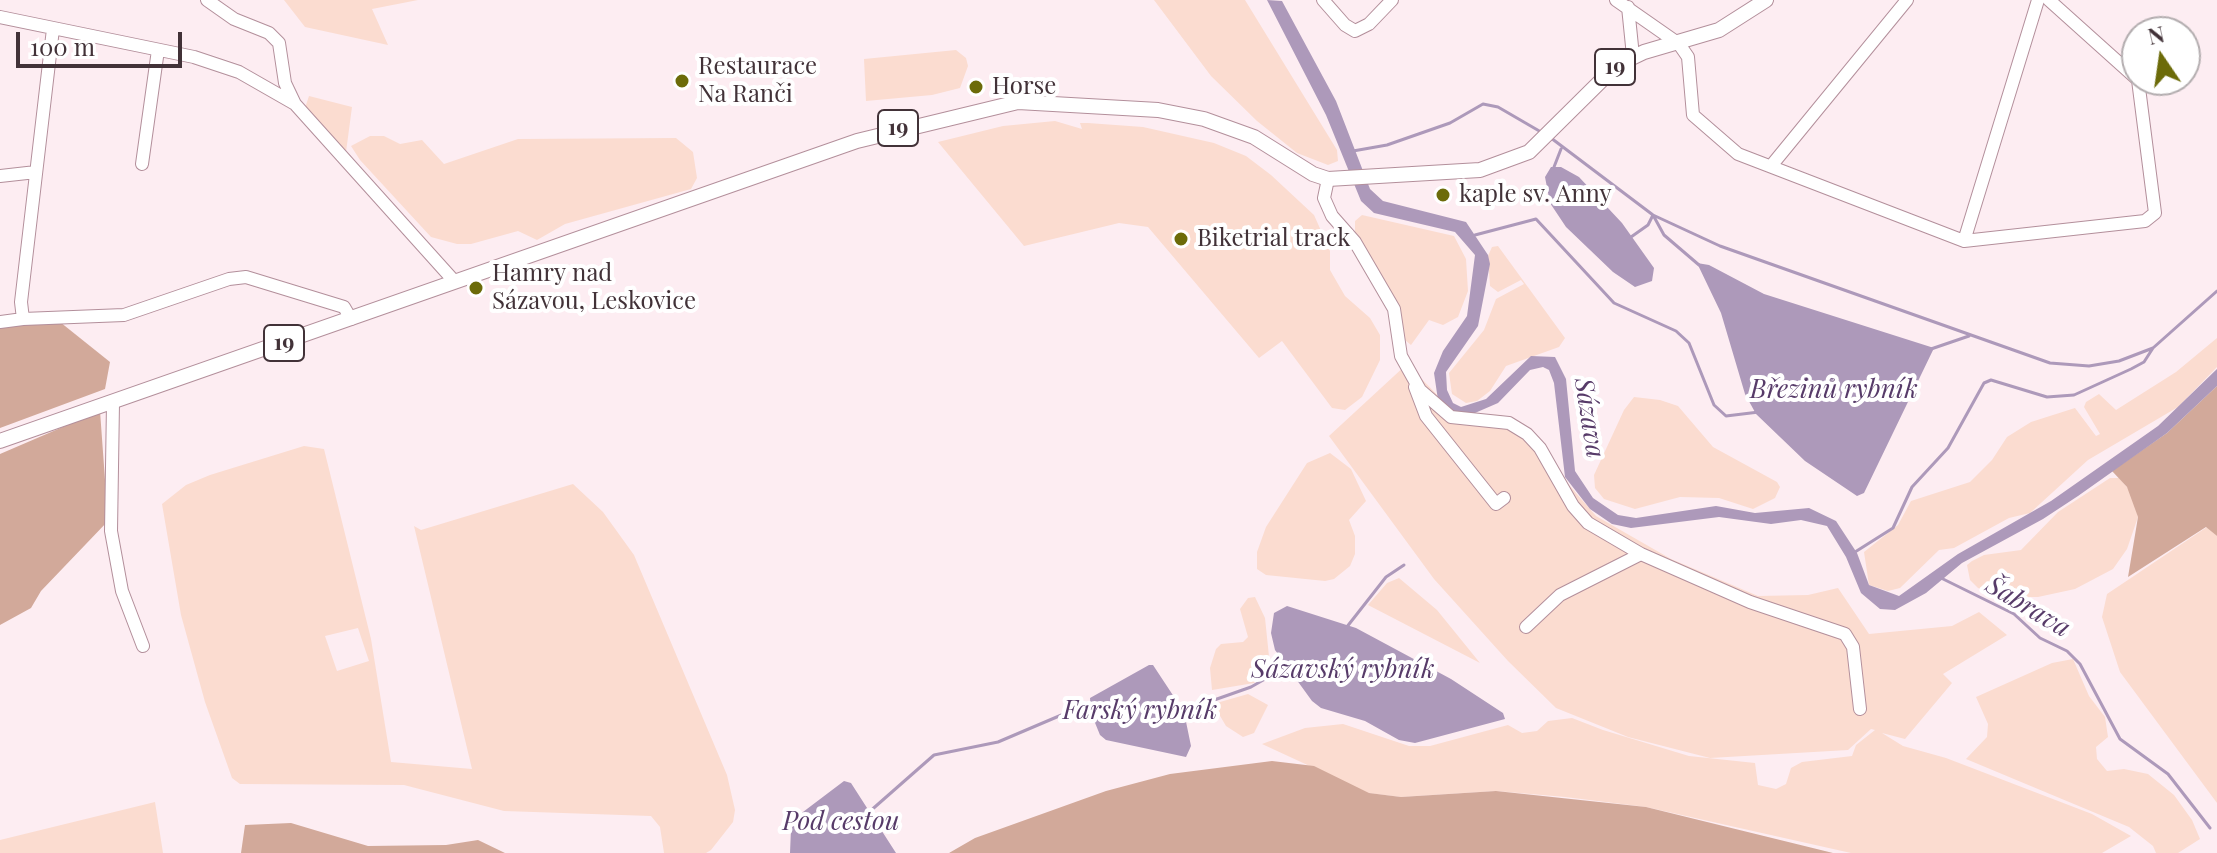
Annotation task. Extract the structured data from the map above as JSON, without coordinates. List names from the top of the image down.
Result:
{
  "streets": {
    "main road": ["19"]
  },
  "water": [
    "Březinů rybník",
    "Sázava",
    "Šabrava",
    "Sázavský rybník",
    "Farský rybník",
    "Pod cestou"
  ],
  "places": [
    "Restaurace Na Ranči",
    "Horse",
    "kaple sv. Anny",
    "Biketrial track",
    "Hamry nad Sázavou, Leskovice"
  ],
  "scale_bar": "100 m",
  "north": "top"
}
